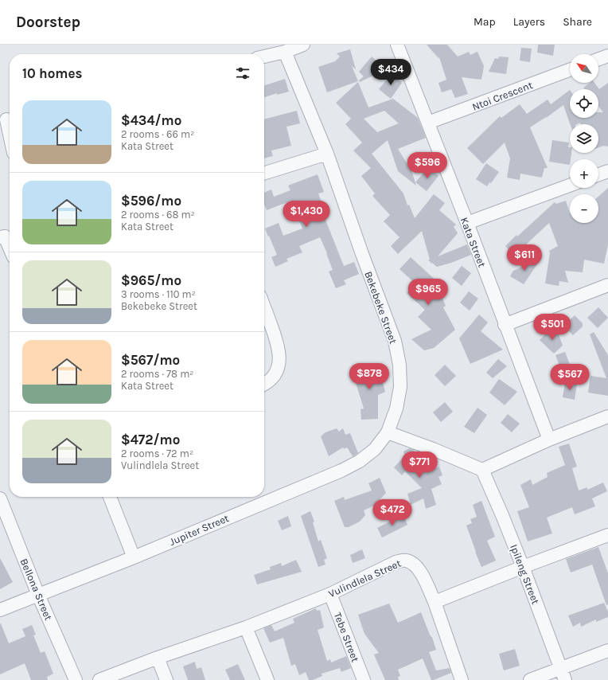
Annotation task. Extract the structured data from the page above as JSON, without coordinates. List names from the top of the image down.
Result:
{
  "streets": {
    "street": [
      "Ntoi Crescent",
      "Kata Street",
      "Bekebeke Street",
      "Jupiter Street",
      "Ipileng Street",
      "Vulindlela Street",
      "Bellona Street",
      "Tebe Street"
    ]
  },
  "crossings": [
    ["Ntoi Crescent", "Kata Street"],
    ["Bekebeke Street", "Jupiter Street"],
    ["Jupiter Street", "Bellona Street"],
    ["Vulindlela Street", "Tebe Street"]
  ],
  "north": "top left",
  "page": {
    "header": "Doorstep",
    "nav": ["Map", "Layers", "Share"],
    "map_buttons": ["+", "−"],
    "heading": "10 homes",
    "price": [
      "$434",
      "$596",
      "$1,430",
      "$611",
      "$965",
      "$501",
      "$878",
      "$567",
      "$771",
      "$472"
    ],
    "list": [
      {
        "name": "$434/mo",
        "note": "2 rooms · 66 m² · Kata Street"
      },
      {
        "name": "$596/mo",
        "note": "2 rooms · 68 m² · Kata Street"
      },
      {
        "name": "$965/mo",
        "note": "3 rooms · 110 m² · Bekebeke Street"
      },
      {
        "name": "$567/mo",
        "note": "2 rooms · 78 m² · Kata Street"
      },
      {
        "name": "$472/mo",
        "note": "2 rooms · 72 m² · Vulindlela Street"
      }
    ]
  }
}
